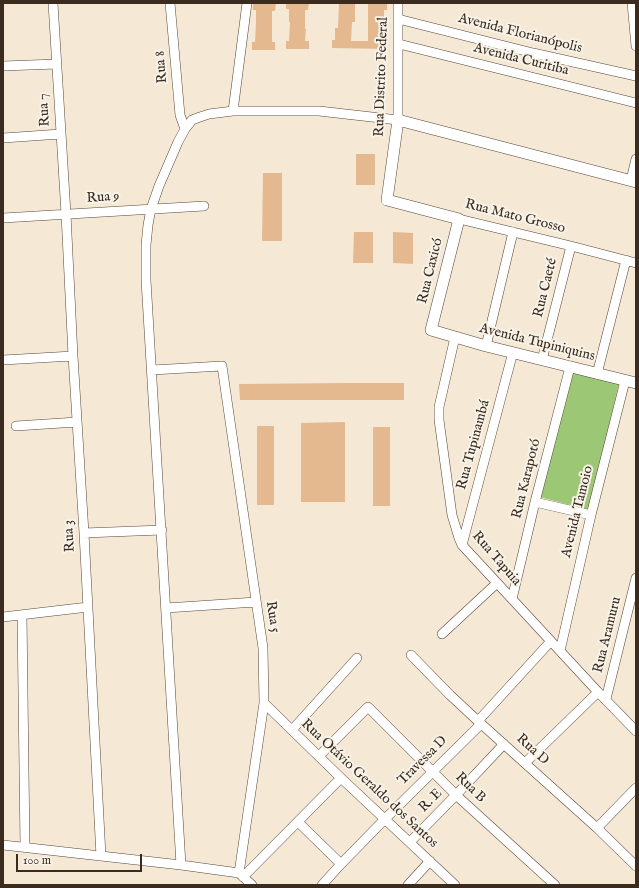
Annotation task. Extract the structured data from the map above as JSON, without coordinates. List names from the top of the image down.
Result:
{
  "streets": {
    "street": [
      "Avenida Florianópolis",
      "Avenida Curitiba",
      "Rua 8",
      "Rua Distrito Federal",
      "Rua 7",
      "Rua 9",
      "Rua Mato Grosso",
      "Rua Caxicó",
      "Rua Caeté",
      "Avenida Tupiniquins",
      "Rua Tupinambá",
      "Rua Karapotó",
      "Avenida Tamoio",
      "Rua 3",
      "Rua Tapuia",
      "Rua 5",
      "Rua Aramuru",
      "Rua D",
      "Travessa D",
      "Rua Otávio Geraldo dos Santos",
      "Rua B",
      "R. E"
    ]
  },
  "crossings": [
    ["Avenida Florianópolis", "Rua Distrito Federal"],
    ["Avenida Curitiba", "Rua Distrito Federal"],
    ["Rua Distrito Federal", "Rua Mato Grosso"],
    ["Rua 7", "Rua 9"],
    ["Rua 7", "Rua 3"],
    ["Rua 9", "Rua 3"],
    ["Rua Mato Grosso", "Rua Caxicó"],
    ["Rua Mato Grosso", "Rua Caeté"],
    ["Rua Caxicó", "Avenida Tupiniquins"],
    ["Rua Caeté", "Avenida Tupiniquins"],
    ["Avenida Tupiniquins", "Rua Tupinambá"],
    ["Avenida Tupiniquins", "Rua Karapotó"],
    ["Avenida Tupiniquins", "Avenida Tamoio"],
    ["Avenida Tupiniquins", "Rua Tapuia"],
    ["Rua Tupinambá", "Rua Tapuia"],
    ["Rua Karapotó", "Rua Tapuia"],
    ["Avenida Tamoio", "Rua Tapuia"],
    ["Rua Tapuia", "Rua Aramuru"],
    ["Rua Tapuia", "Travessa D"],
    ["Rua 5", "Rua Otávio Geraldo dos Santos"],
    ["Rua D", "Travessa D"],
    ["Rua D", "R. E"],
    ["Travessa D", "Rua Otávio Geraldo dos Santos"],
    ["Travessa D", "Rua B"],
    ["Rua Otávio Geraldo dos Santos", "Rua B"],
    ["Rua Otávio Geraldo dos Santos", "R. E"],
    ["Rua B", "R. E"]
  ],
  "scale_bar": "100 m"
}
